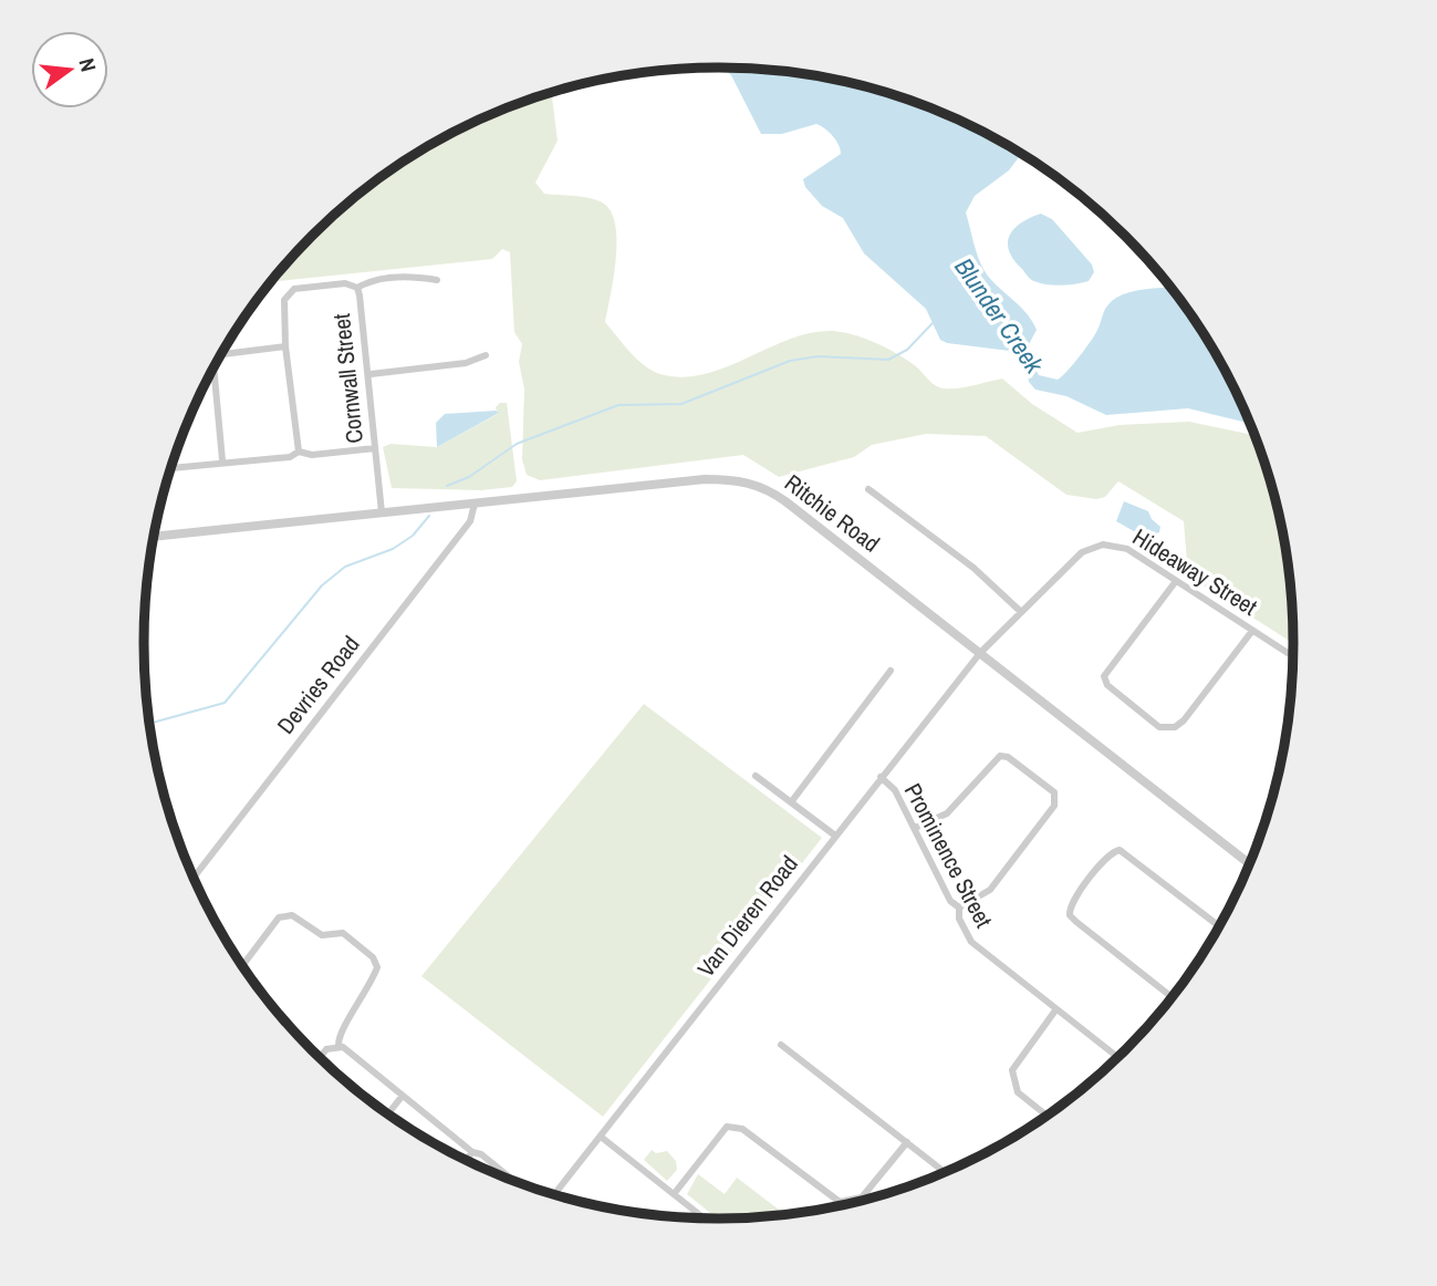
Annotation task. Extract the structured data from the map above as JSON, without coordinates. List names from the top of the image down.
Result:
{
  "streets": {
    "street": [
      "Cornwall Street",
      "Ritchie Road",
      "Hideaway Street",
      "Devries Road",
      "Prominence Street",
      "Van Dieren Road"
    ]
  },
  "crossings": [
    ["Cornwall Street", "Ritchie Road"],
    ["Ritchie Road", "Hideaway Street"],
    ["Ritchie Road", "Devries Road"],
    ["Ritchie Road", "Van Dieren Road"],
    ["Hideaway Street", "Van Dieren Road"],
    ["Prominence Street", "Van Dieren Road"]
  ],
  "water": ["Blunder Creek"],
  "north": "right"
}
